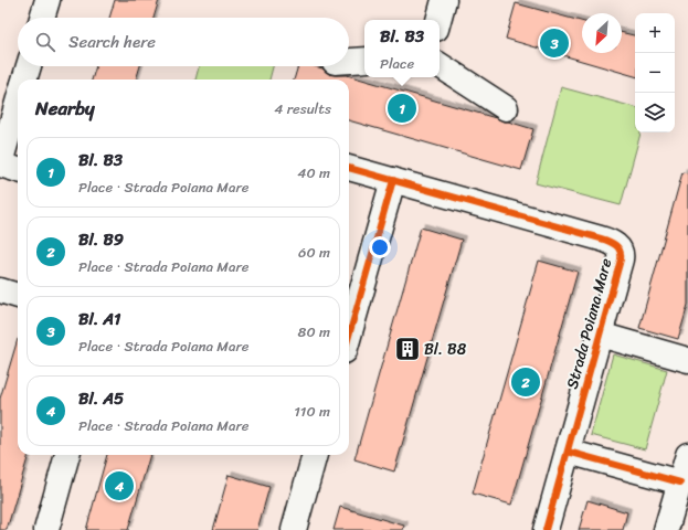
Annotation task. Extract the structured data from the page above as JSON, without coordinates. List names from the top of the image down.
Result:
{
  "streets": {
    "street": ["Strada Poiana Mare"]
  },
  "places": {
    "building": ["Bl. B8"]
  },
  "north": "bottom left",
  "page": {
    "map_buttons": ["+", "−"],
    "search": "Search here",
    "popup": ["Bl. B3", "Place"],
    "pins": [
      "3",
      "1",
      "2",
      "4"
    ],
    "heading": ["Nearby", "4 results"],
    "list": [
      {
        "mark": "1",
        "name": "Bl. B3",
        "note": "Place · Strada Poiana Mare",
        "value": "40 m"
      },
      {
        "mark": "2",
        "name": "Bl. B9",
        "note": "Place · Strada Poiana Mare",
        "value": "60 m"
      },
      {
        "mark": "3",
        "name": "Bl. A1",
        "note": "Place · Strada Poiana Mare",
        "value": "80 m"
      },
      {
        "mark": "4",
        "name": "Bl. A5",
        "note": "Place · Strada Poiana Mare",
        "value": "110 m"
      }
    ]
  }
}
